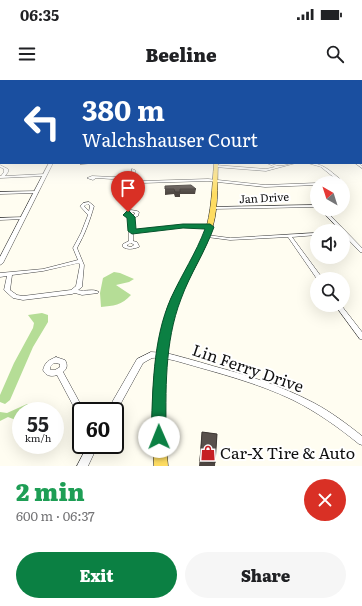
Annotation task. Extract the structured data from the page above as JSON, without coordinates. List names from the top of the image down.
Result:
{
  "streets": {
    "street": ["Jan Drive", "Lin Ferry Drive"]
  },
  "places": {
    "shop": ["Car-X Tire & Auto"]
  },
  "north": "top left",
  "page": {
    "status": "06:35",
    "header": "Beeline",
    "turn": ["380 m", "Walchshauser Court"],
    "speed": "55 km/h",
    "limit": "60",
    "heading": ["2 min", "600 m · 06:37"],
    "buttons": ["Exit", "Share"]
  }
}
